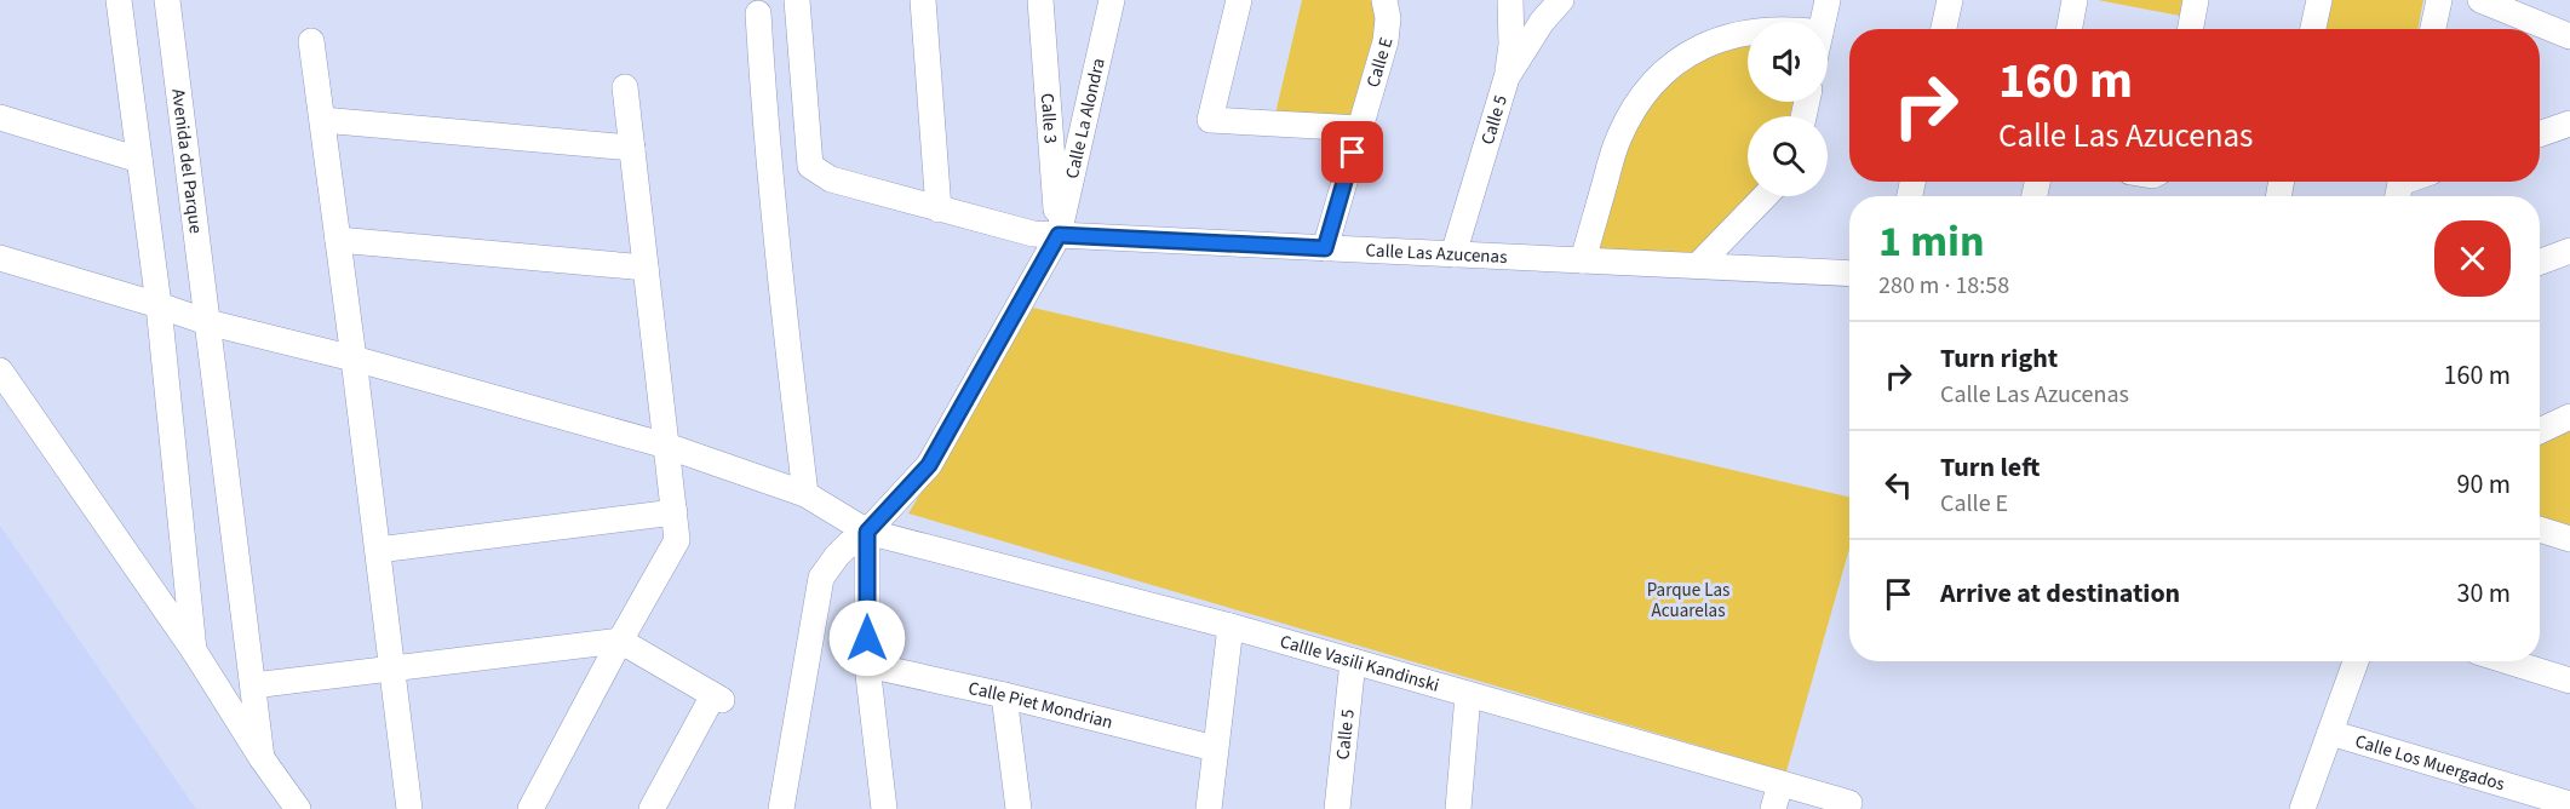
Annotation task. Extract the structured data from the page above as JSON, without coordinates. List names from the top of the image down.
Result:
{
  "streets": {
    "street": [
      "Calle E",
      "Calle 3",
      "Calle La Alondra",
      "Calle 5",
      "Avenida del Parque",
      "Calle Las Azucenas",
      "Callle Vasili Kandinski",
      "Calle Piet Mondrian",
      "Calle Los Muergados"
    ]
  },
  "crossings": [
    ["Calle E", "Calle Las Azucenas"],
    ["Calle 3", "Calle La Alondra"],
    ["Calle 3", "Calle Las Azucenas"],
    ["Calle La Alondra", "Calle Las Azucenas"],
    ["Calle La Alondra", "Callle Vasili Kandinski"],
    ["Calle 5", "Calle Las Azucenas"],
    ["Calle 5", "Callle Vasili Kandinski"],
    ["Avenida del Parque", "Callle Vasili Kandinski"]
  ],
  "parks": ["Parque Las Acuarelas"],
  "page": {
    "turn": ["160 m", "Calle Las Azucenas"],
    "heading": ["1 min", "280 m · 18:58"],
    "list": [
      {
        "name": "Turn right",
        "note": "Calle Las Azucenas",
        "value": "160 m"
      },
      {
        "name": "Turn left",
        "note": "Calle E",
        "value": "90 m"
      },
      {
        "name": "Arrive at destination",
        "value": "30 m"
      }
    ]
  }
}
